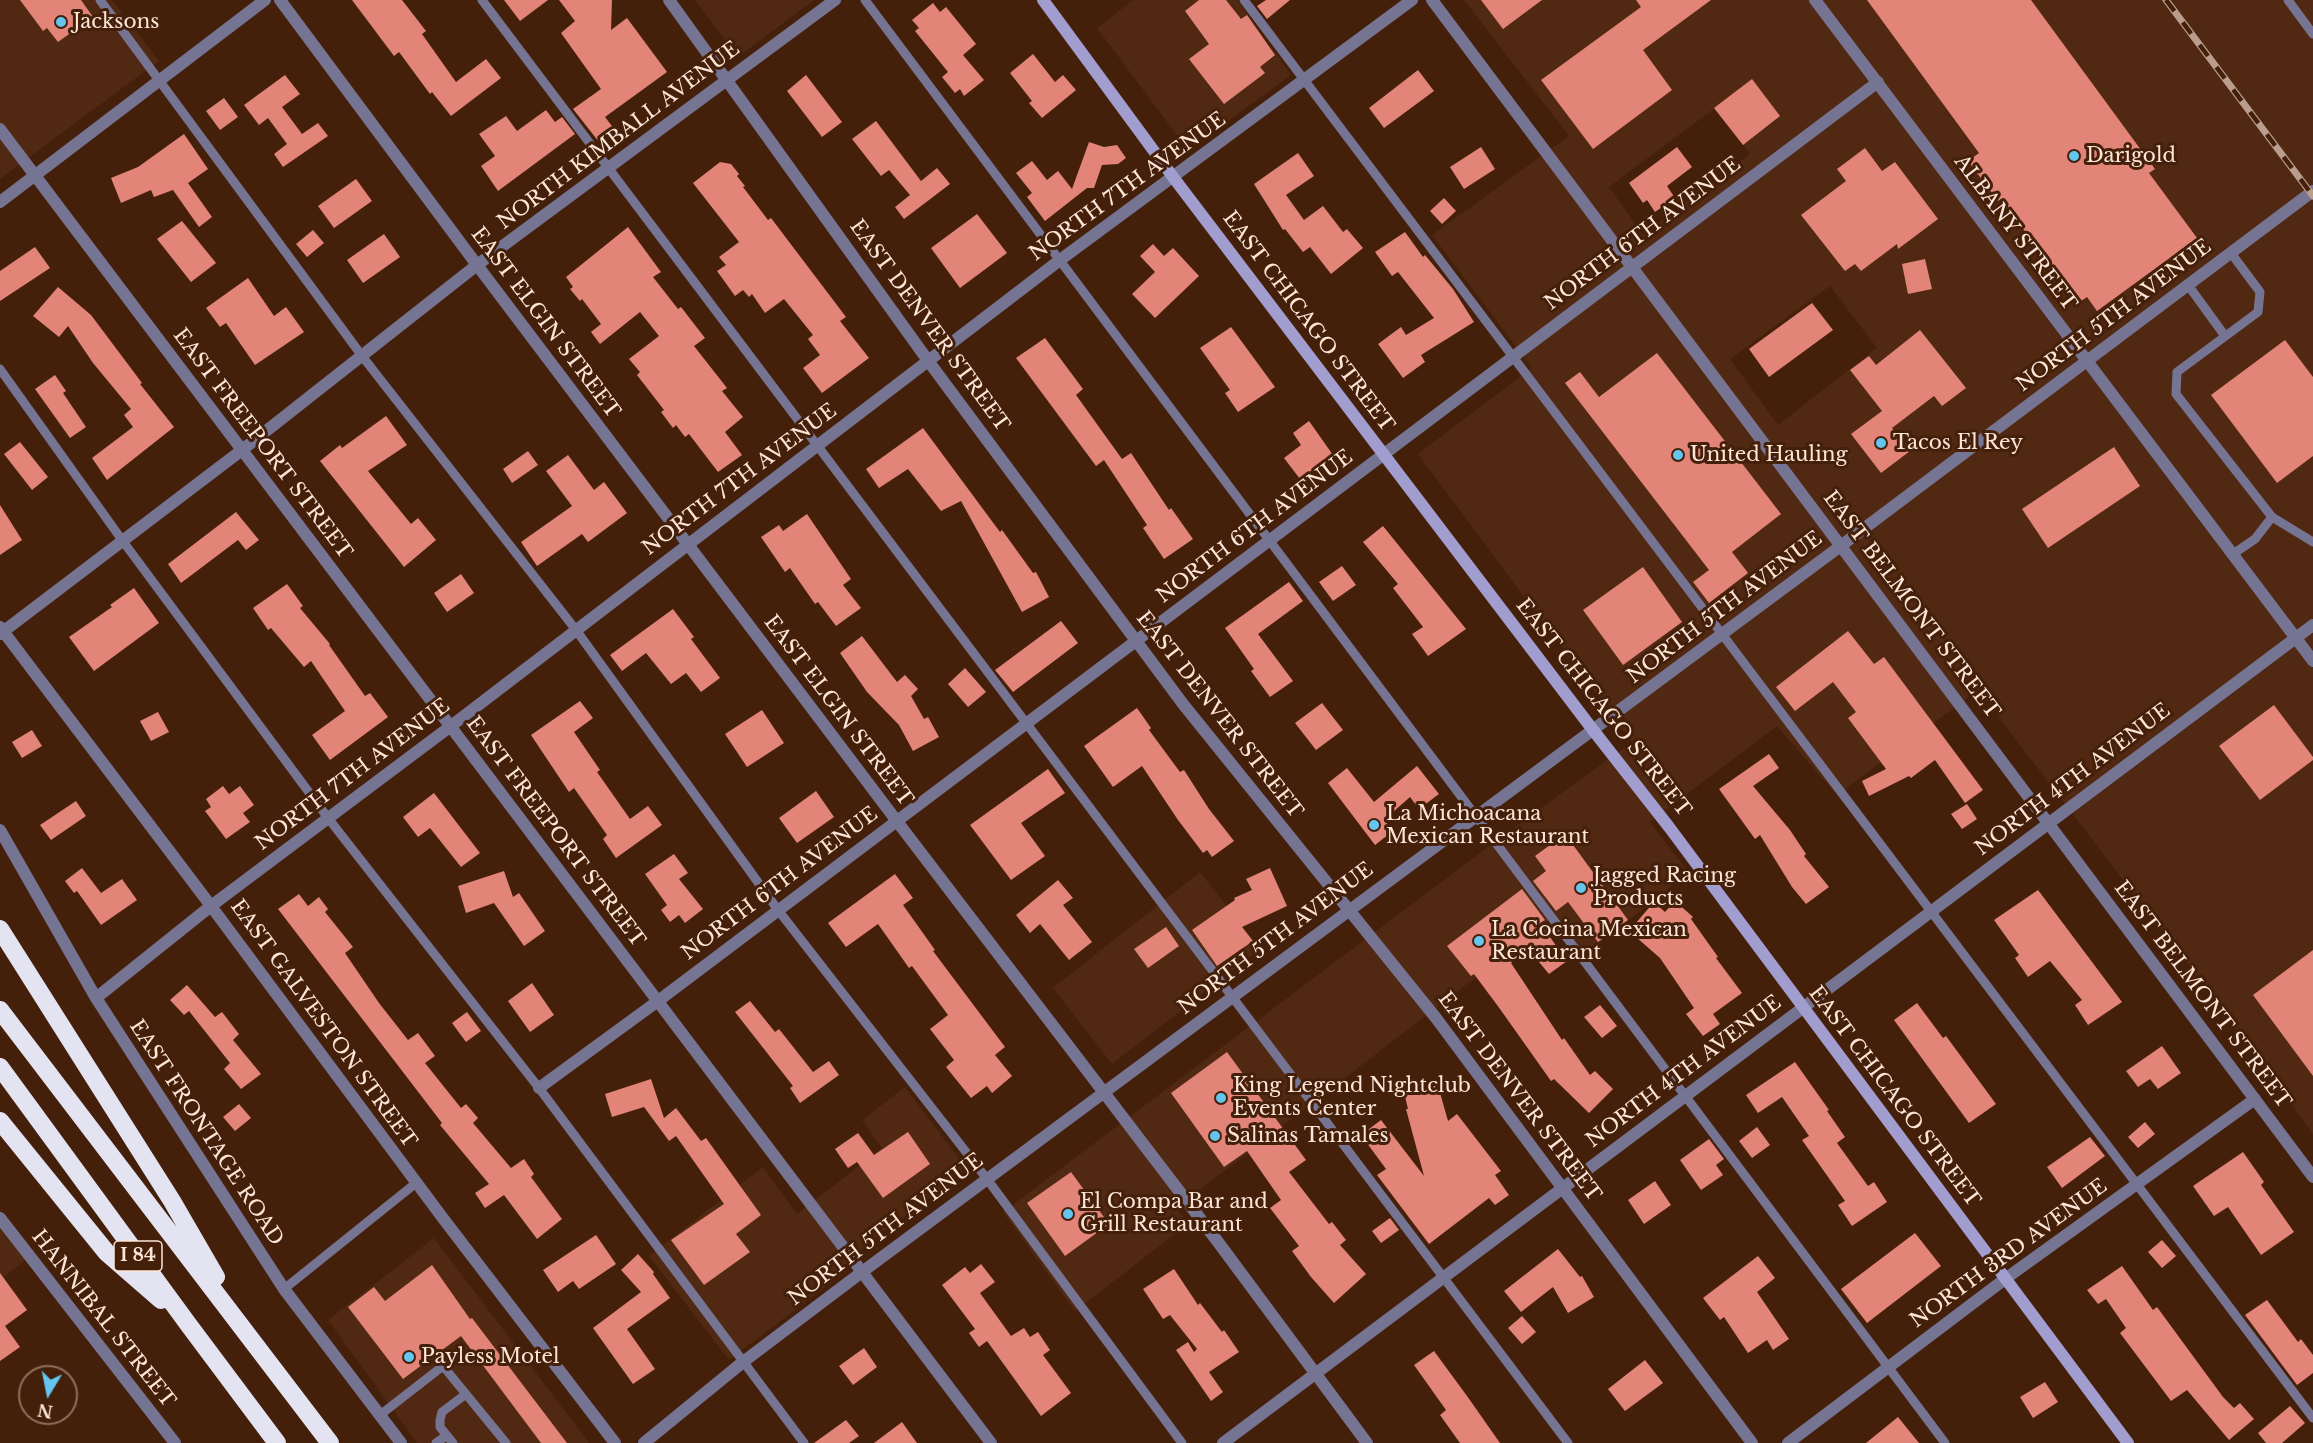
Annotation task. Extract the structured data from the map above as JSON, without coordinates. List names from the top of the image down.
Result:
{
  "streets": {
    "highway": ["I 84"],
    "street": [
      "NORTH KIMBALL AVENUE",
      "NORTH 7TH AVENUE",
      "ALBANY STREET",
      "NORTH 6TH AVENUE",
      "NORTH 5TH AVENUE",
      "EAST CHICAGO STREET",
      "EAST ELGIN STREET",
      "EAST DENVER STREET",
      "EAST FREEPORT STREET",
      "EAST BELMONT STREET",
      "NORTH 4TH AVENUE",
      "EAST GALVESTON STREET",
      "EAST FRONTAGE ROAD",
      "NORTH 3RD AVENUE",
      "HANNIBAL STREET"
    ]
  },
  "crossings": [
    ["NORTH KIMBALL AVENUE", "EAST ELGIN STREET"],
    ["NORTH KIMBALL AVENUE", "EAST DENVER STREET"],
    ["NORTH KIMBALL AVENUE", "EAST FREEPORT STREET"],
    ["NORTH KIMBALL AVENUE", "EAST GALVESTON STREET"],
    ["NORTH 7TH AVENUE", "EAST CHICAGO STREET"],
    ["NORTH 7TH AVENUE", "EAST ELGIN STREET"],
    ["NORTH 7TH AVENUE", "EAST DENVER STREET"],
    ["NORTH 7TH AVENUE", "EAST FREEPORT STREET"],
    ["NORTH 7TH AVENUE", "EAST GALVESTON STREET"],
    ["NORTH 7TH AVENUE", "EAST FRONTAGE ROAD"],
    ["ALBANY STREET", "NORTH 6TH AVENUE"],
    ["ALBANY STREET", "NORTH 5TH AVENUE"],
    ["ALBANY STREET", "NORTH 4TH AVENUE"],
    ["NORTH 6TH AVENUE", "EAST CHICAGO STREET"],
    ["NORTH 6TH AVENUE", "EAST ELGIN STREET"],
    ["NORTH 6TH AVENUE", "EAST DENVER STREET"],
    ["NORTH 6TH AVENUE", "EAST FREEPORT STREET"],
    ["NORTH 6TH AVENUE", "EAST BELMONT STREET"],
    ["NORTH 5TH AVENUE", "EAST CHICAGO STREET"],
    ["NORTH 5TH AVENUE", "EAST ELGIN STREET"],
    ["NORTH 5TH AVENUE", "EAST DENVER STREET"],
    ["NORTH 5TH AVENUE", "EAST FREEPORT STREET"],
    ["NORTH 5TH AVENUE", "EAST BELMONT STREET"],
    ["EAST CHICAGO STREET", "NORTH 4TH AVENUE"],
    ["EAST CHICAGO STREET", "NORTH 3RD AVENUE"],
    ["EAST ELGIN STREET", "NORTH 4TH AVENUE"],
    ["EAST DENVER STREET", "NORTH 4TH AVENUE"],
    ["EAST BELMONT STREET", "NORTH 4TH AVENUE"],
    ["EAST BELMONT STREET", "NORTH 3RD AVENUE"]
  ],
  "places": [
    "Jacksons",
    "Darigold",
    "Tacos El Rey",
    "United Hauling",
    "La Michoacana Mexican Restaurant",
    "Jagged Racing Products",
    "La Cocina Mexican Restaurant",
    "King Legend Nightclub Events Center",
    "Salinas Tamales",
    "El Compa Bar and Grill Restaurant",
    "Payless Motel"
  ],
  "north": "bottom"
}
